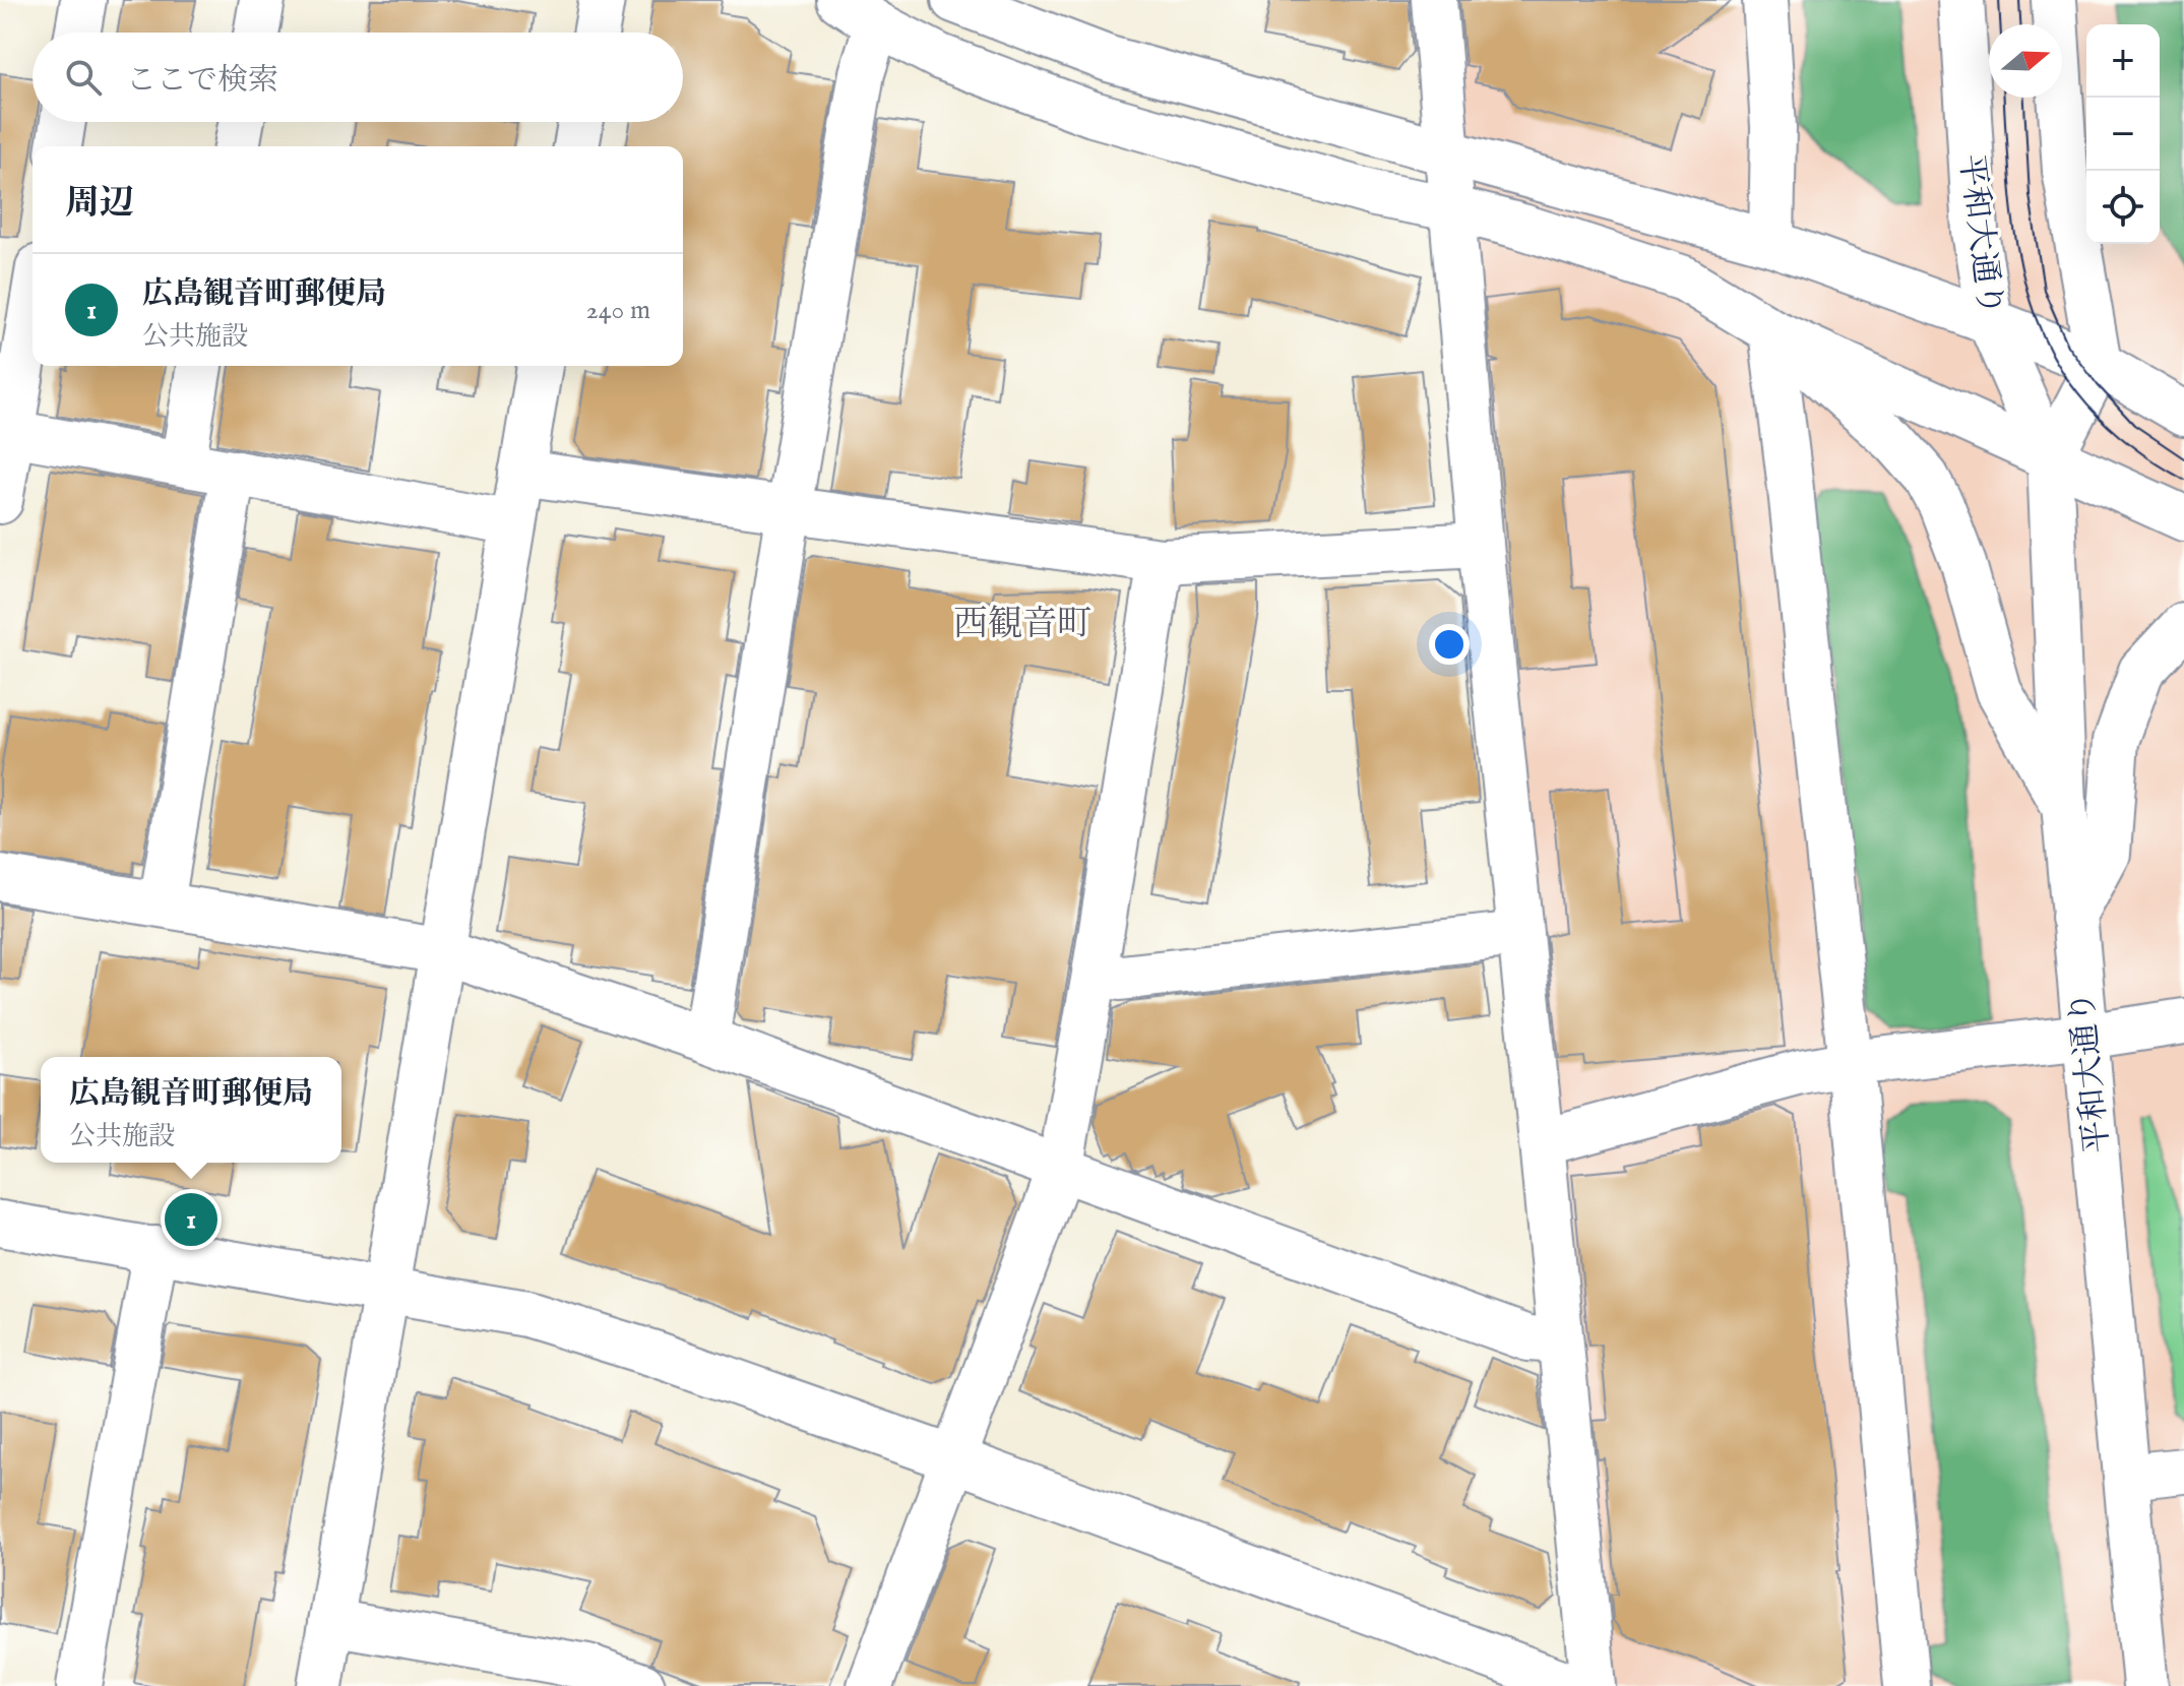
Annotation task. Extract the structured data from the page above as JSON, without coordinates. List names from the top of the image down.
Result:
{
  "streets": {
    "street": ["平和大通り"]
  },
  "districts": ["西観音町"],
  "north": "right",
  "page": {
    "map_buttons": ["+", "−"],
    "search": "ここで検索",
    "heading": "周辺",
    "list": [
      {
        "mark": "1",
        "name": "広島観音町郵便局",
        "note": "公共施設",
        "value": "240 m"
      }
    ],
    "popup": ["広島観音町郵便局", "公共施設"],
    "pins": "1"
  }
}
